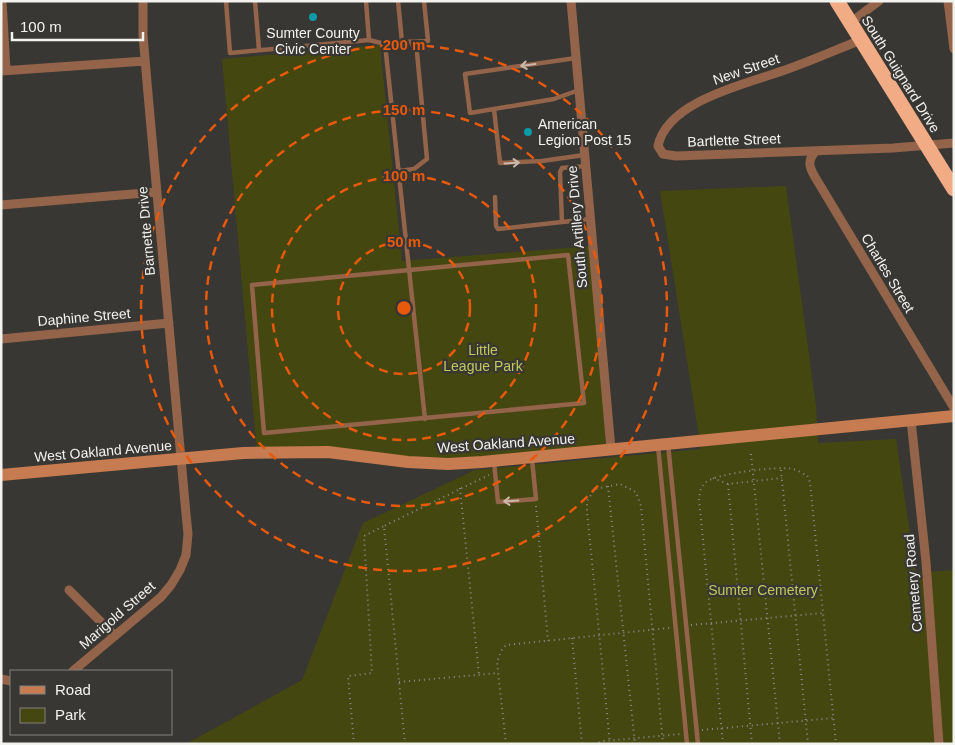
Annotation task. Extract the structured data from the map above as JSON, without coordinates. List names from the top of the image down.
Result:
{
  "streets": {
    "highway": ["South Guignard Drive"],
    "street": [
      "New Street",
      "Bartlette Street",
      "South Artillery Drive",
      "Barnette Drive",
      "Charles Street",
      "Daphine Street",
      "West Oakland Avenue",
      "Cemetery Road",
      "Marigold Street"
    ]
  },
  "crossings": [
    ["New Street", "South Guignard Drive"],
    ["New Street", "Bartlette Street"],
    ["South Guignard Drive", "Bartlette Street"],
    ["Bartlette Street", "Charles Street"],
    ["South Artillery Drive", "West Oakland Avenue"],
    ["Barnette Drive", "Daphine Street"],
    ["Barnette Drive", "West Oakland Avenue"],
    ["Barnette Drive", "Marigold Street"],
    ["West Oakland Avenue", "Cemetery Road"],
    ["West Oakland Avenue", "Marigold Street"]
  ],
  "parks": ["Little League Park", "Sumter Cemetery"],
  "places": ["Sumter County Civic Center", "American Legion Post 15"],
  "legend": ["Road", "Park"],
  "scale_bar": "100 m",
  "rings": [
    "200 m",
    "150 m",
    "100 m",
    "50 m"
  ]
}
